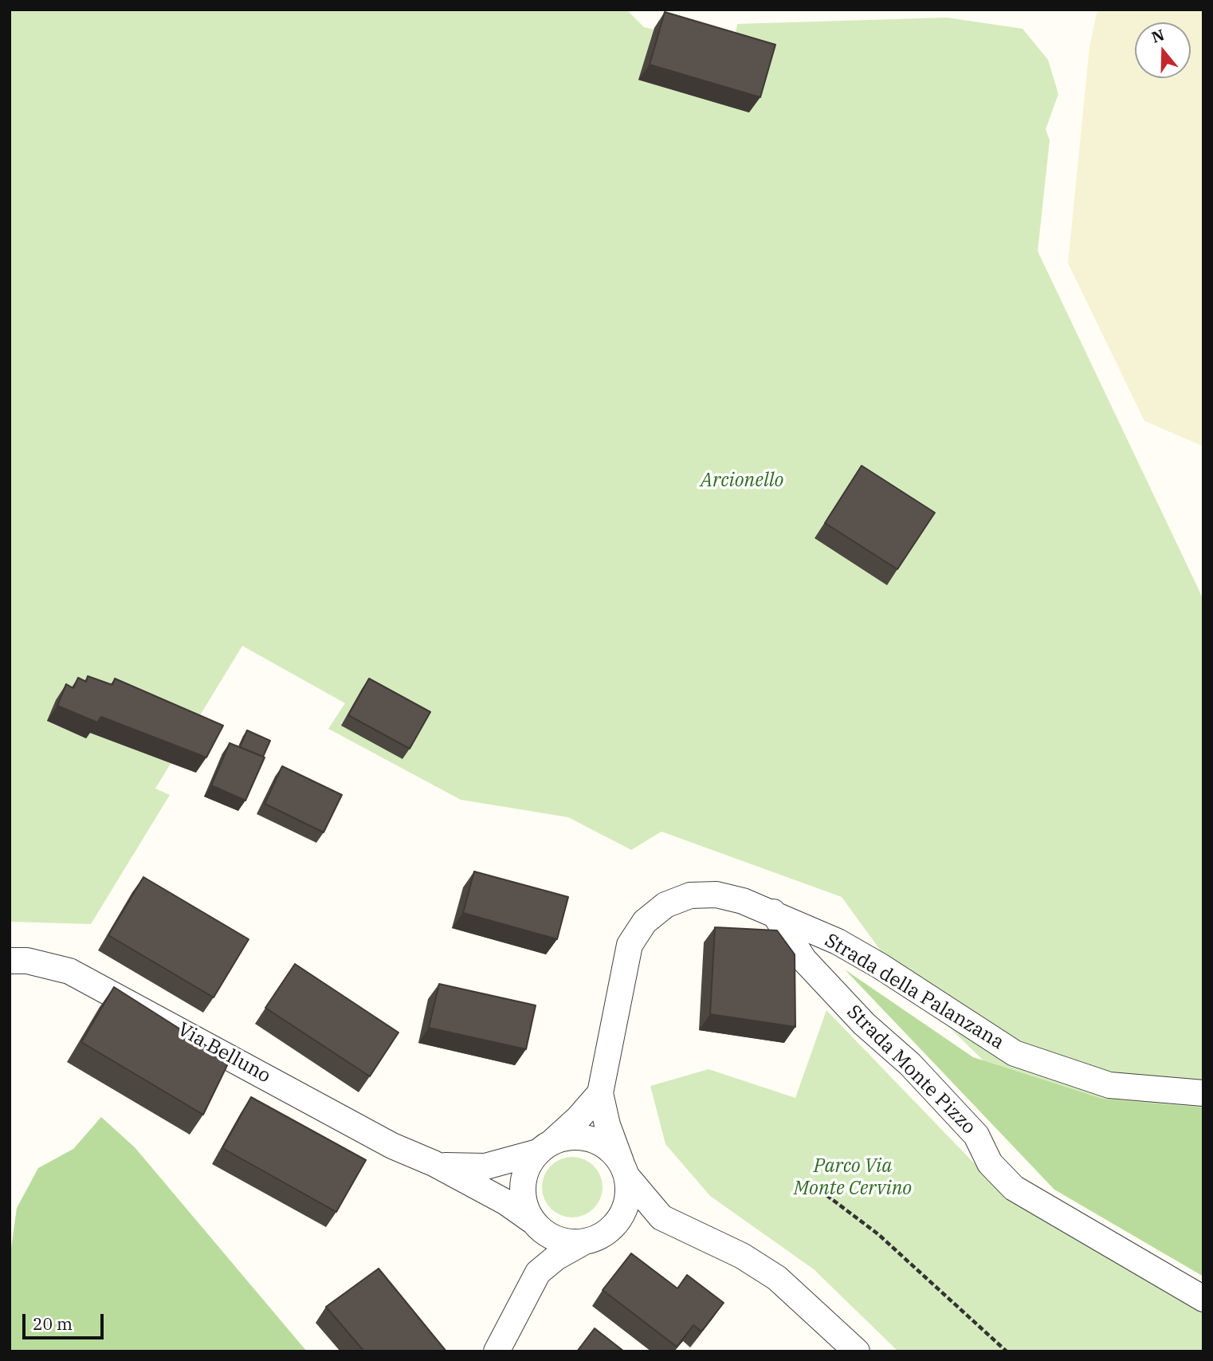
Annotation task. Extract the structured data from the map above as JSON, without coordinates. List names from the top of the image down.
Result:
{
  "streets": {
    "street": ["Strada della Palanzana", "Via Belluno", "Strada Monte Pizzo"]
  },
  "crossings": [
    ["Strada della Palanzana", "Via Belluno"],
    ["Strada della Palanzana", "Strada Monte Pizzo"]
  ],
  "parks": ["Arcionello", "Parco Via Monte Cervino"],
  "scale_bar": "20 m",
  "north": "top"
}
